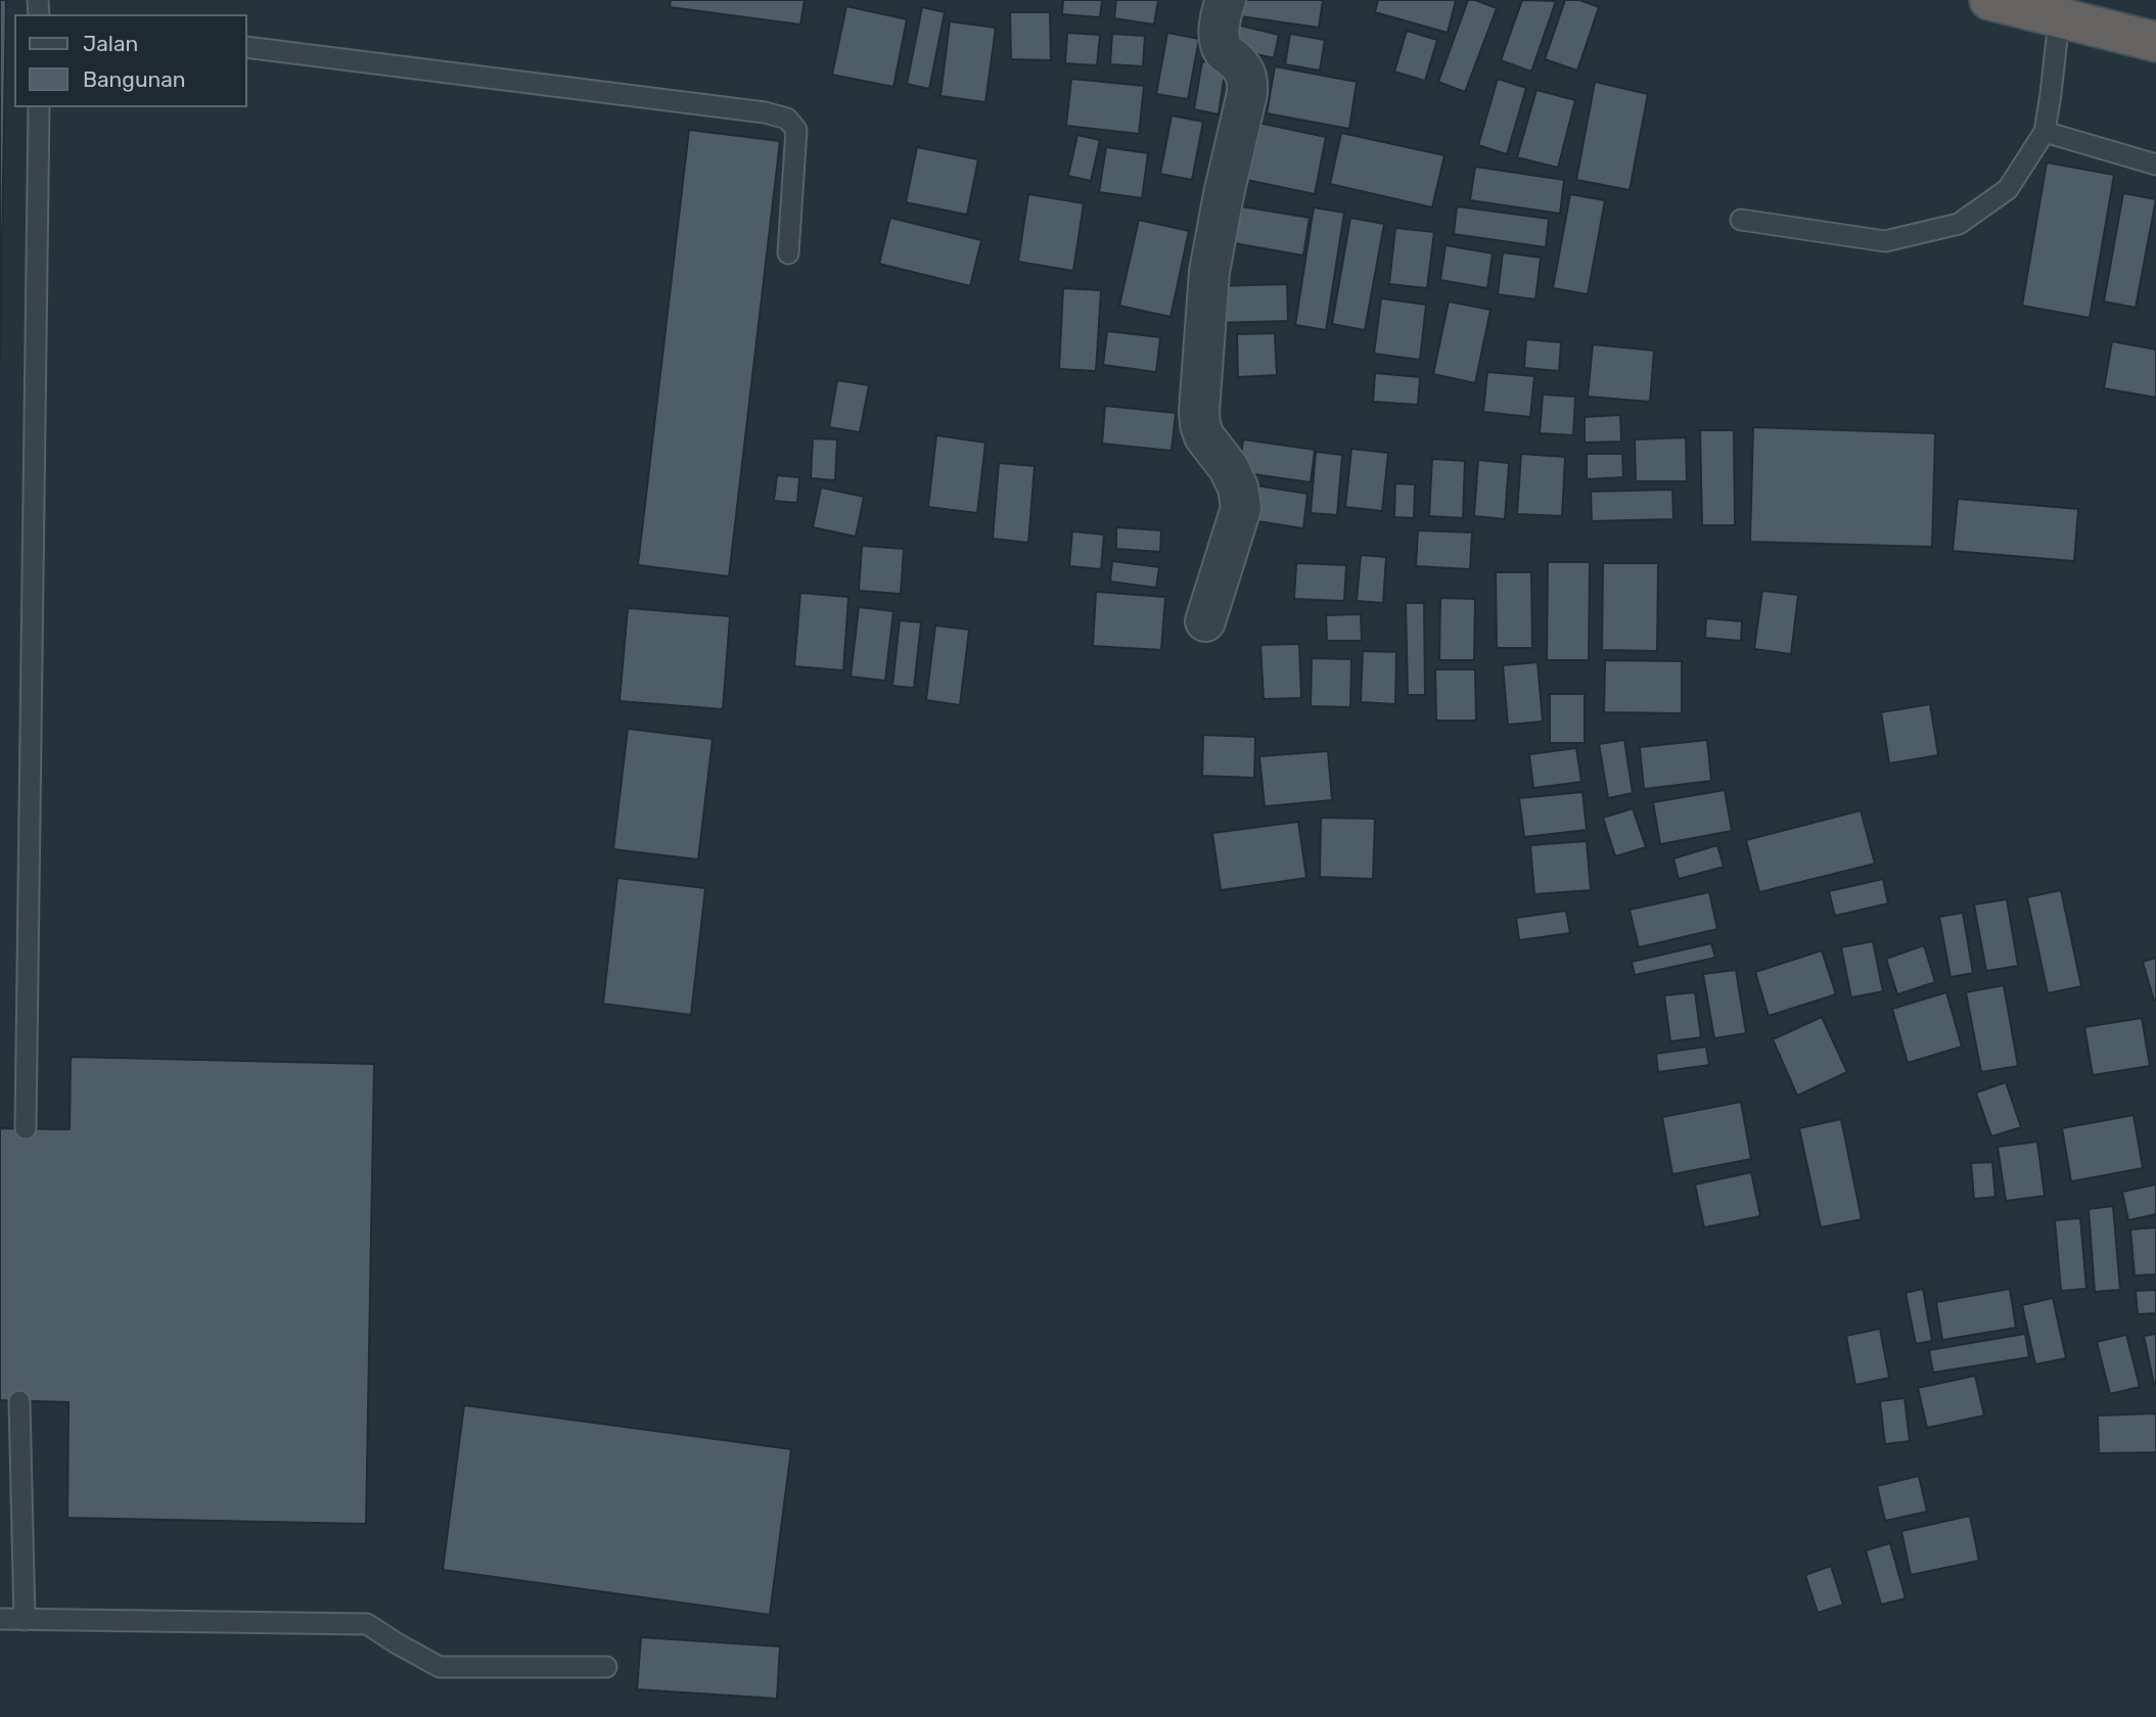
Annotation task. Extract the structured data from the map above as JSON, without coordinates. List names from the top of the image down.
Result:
{
  "legend": ["Jalan", "Bangunan"]
}
